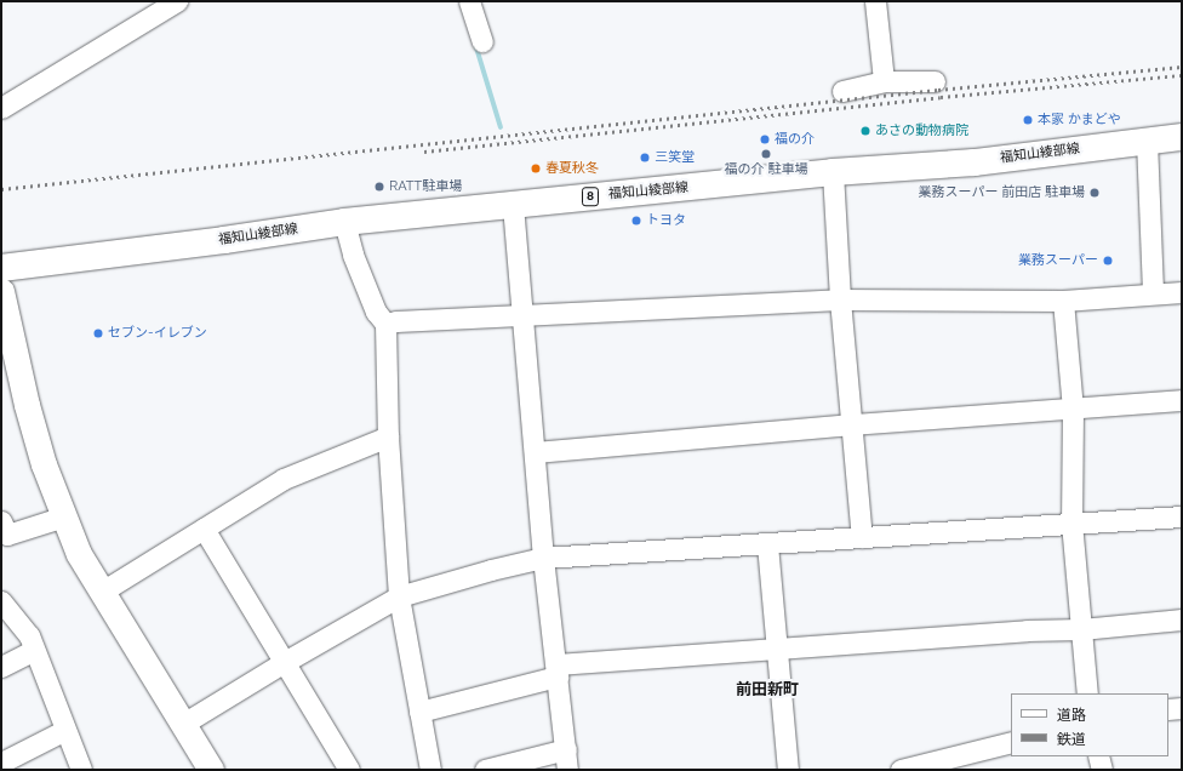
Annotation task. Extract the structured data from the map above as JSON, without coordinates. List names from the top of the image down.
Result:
{
  "streets": {
    "main road": ["福知山綾部線", "8"]
  },
  "districts": ["前田新町"],
  "places": [
    "本家 かまどや",
    "あさの動物病院",
    "福の介",
    "福の介 駐車場",
    "三笑堂",
    "春夏秋冬",
    "RATT駐車場",
    "業務スーパー 前田店 駐車場",
    "トヨタ",
    "業務スーパー",
    "セブン-イレブン"
  ],
  "legend": ["道路", "鉄道"]
}
